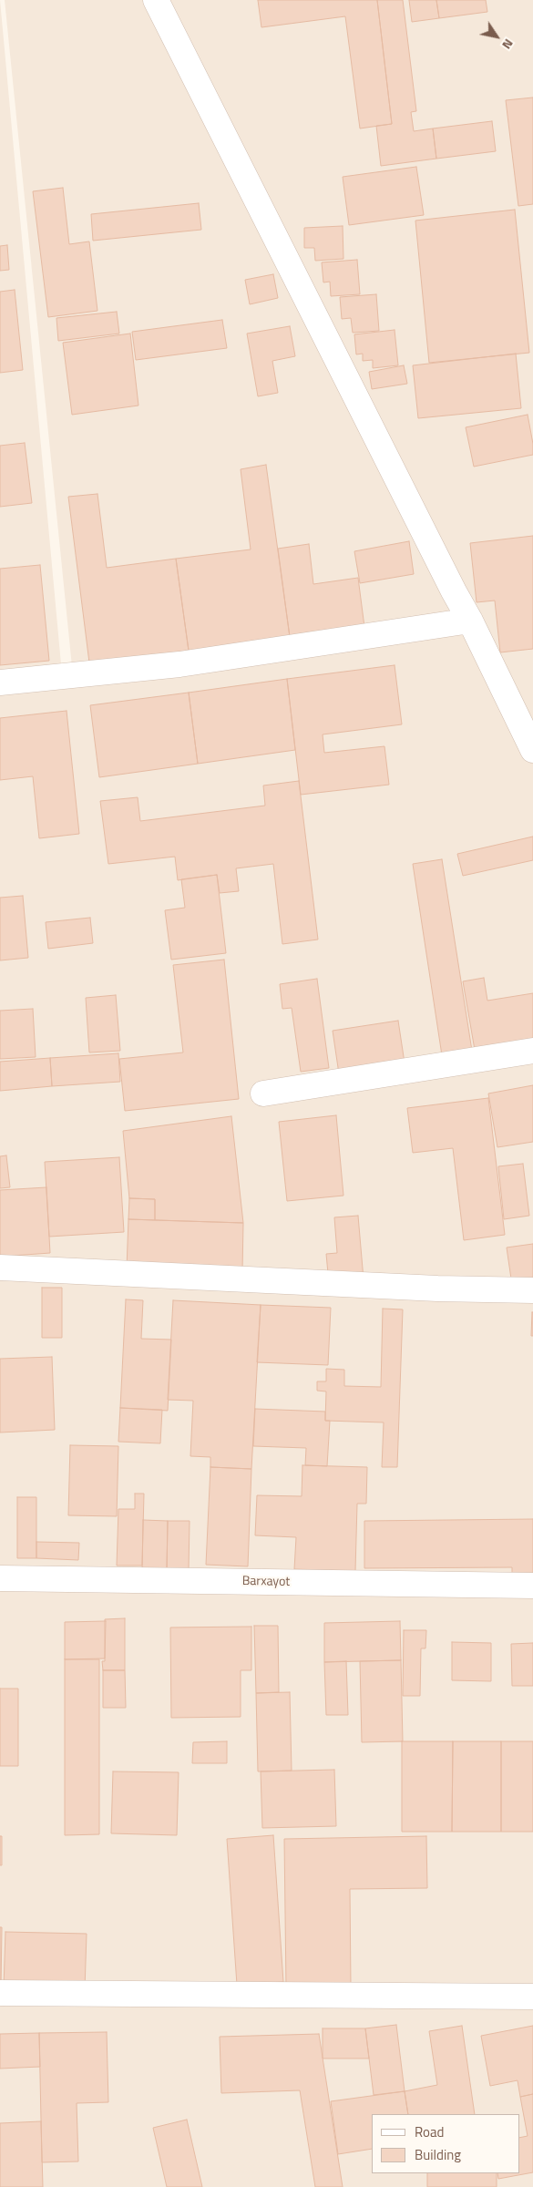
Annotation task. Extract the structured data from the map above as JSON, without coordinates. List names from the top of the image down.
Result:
{
  "streets": {
    "street": ["Barxayot"]
  },
  "legend": ["Road", "Building"],
  "north": "bottom right"
}
